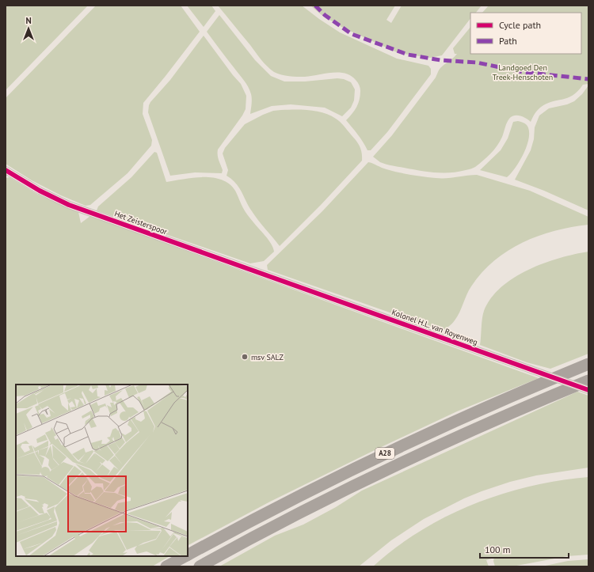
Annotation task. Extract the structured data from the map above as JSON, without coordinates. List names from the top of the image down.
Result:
{
  "streets": {
    "highway": ["A28"],
    "street": ["Het Zeisterspoor", "Kolonel H.L. van Royenweg"]
  },
  "crossings": [
    ["Het Zeisterspoor", "Kolonel H.L. van Royenweg"]
  ],
  "parks": ["Landgoed Den Treek-Henschoten"],
  "places": ["msv SALZ"],
  "legend": ["Cycle path", "Path"],
  "scale_bar": "100 m",
  "north": "top"
}
